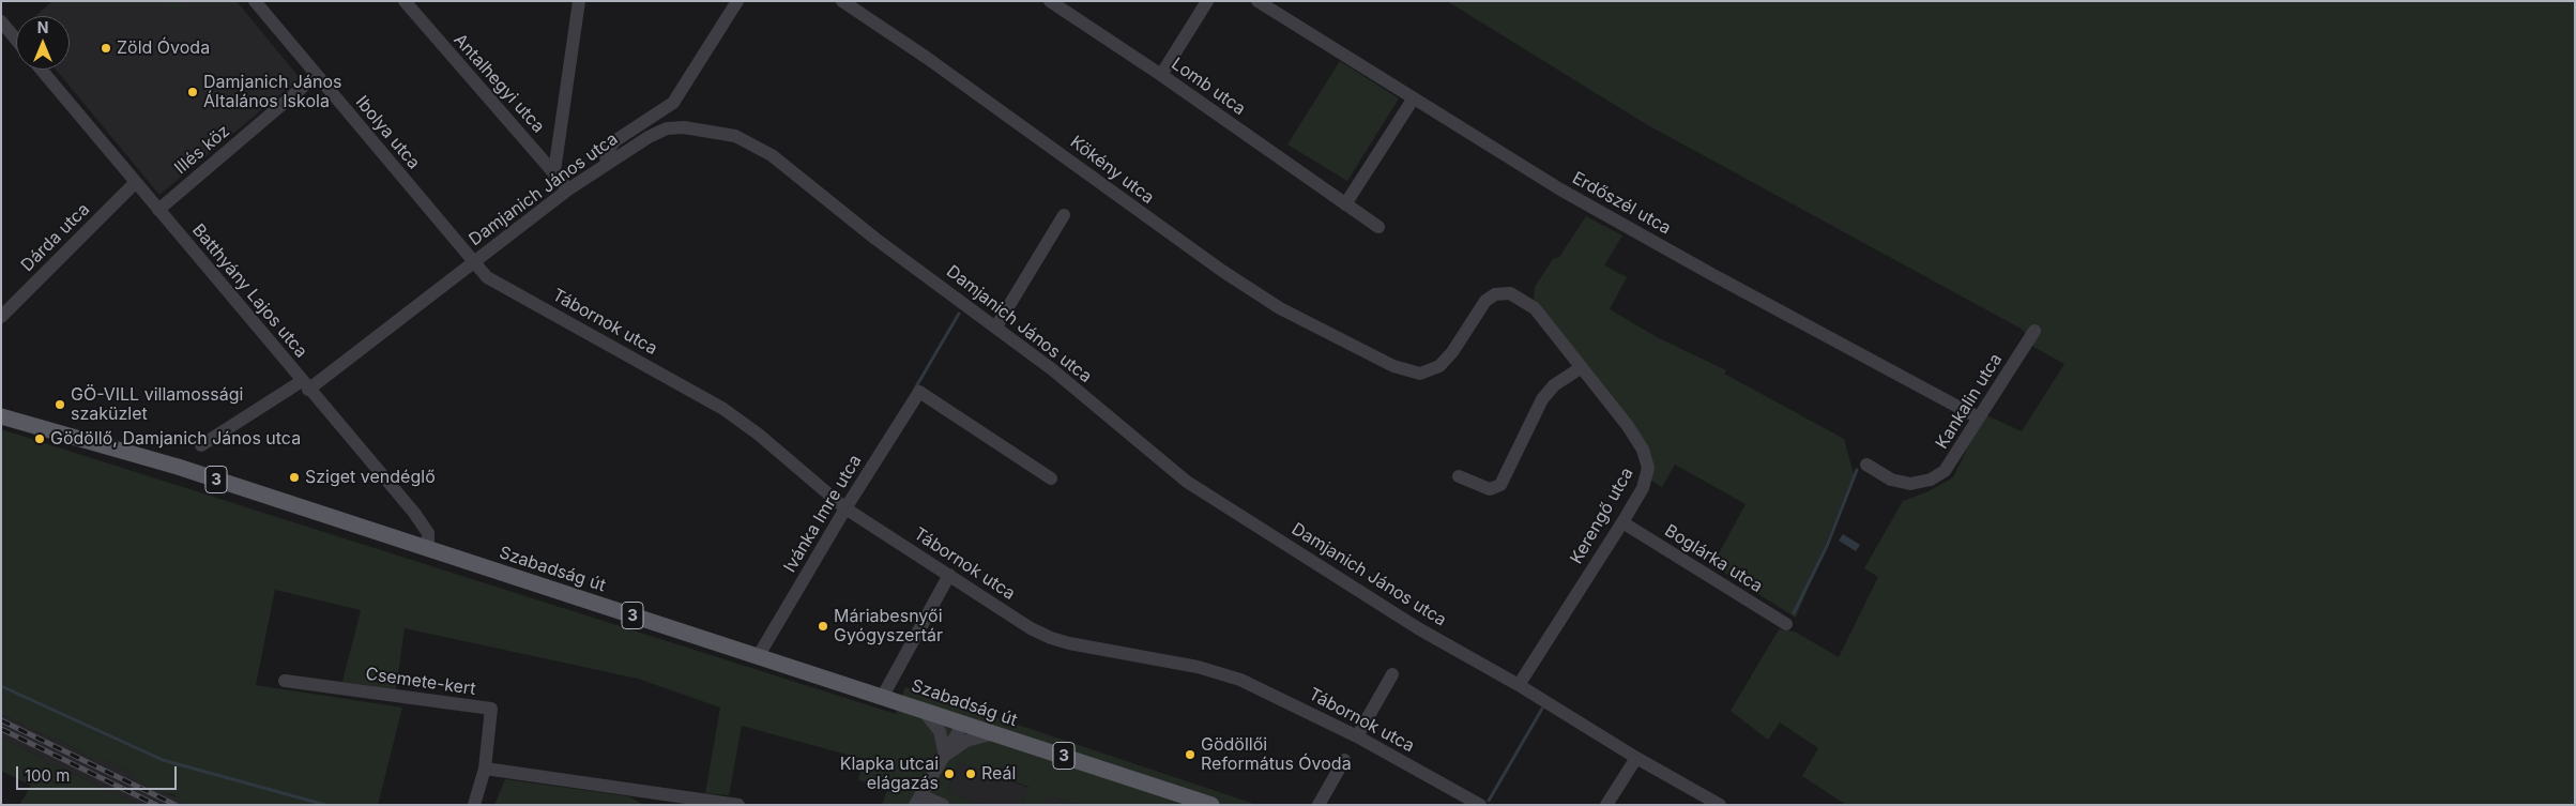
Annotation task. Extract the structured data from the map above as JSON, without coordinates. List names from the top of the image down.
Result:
{
  "streets": {
    "main road": ["3", "Szabadság út"],
    "street": [
      "Antalhegyi utca",
      "Lomb utca",
      "Ibolya utca",
      "Illés köz",
      "Kökény utca",
      "Damjanich János utca",
      "Erdőszél utca",
      "Dárda utca",
      "Batthyány Lajos utca",
      "Tábornok utca",
      "Kankalin utca",
      "Ivánka Imre utca",
      "Kerengő utca",
      "Boglárka utca",
      "Csemete-kert"
    ]
  },
  "crossings": [
    ["Antalhegyi utca", "Damjanich János utca"],
    ["Ibolya utca", "Illés köz"],
    ["Ibolya utca", "Damjanich János utca"],
    ["Ibolya utca", "Tábornok utca"],
    ["Illés köz", "Batthyány Lajos utca"],
    ["Kökény utca", "Kerengő utca"],
    ["Damjanich János utca", "Batthyány Lajos utca"],
    ["Damjanich János utca", "Tábornok utca"],
    ["Damjanich János utca", "Kerengő utca"],
    ["Erdőszél utca", "Kankalin utca"],
    ["Dárda utca", "Batthyány Lajos utca"],
    ["Batthyány Lajos utca", "Szabadság út"],
    ["Tábornok utca", "Ivánka Imre utca"],
    ["Ivánka Imre utca", "Szabadság út"],
    ["Kerengő utca", "Boglárka utca"]
  ],
  "places": [
    "Zöld Óvoda",
    "Damjanich János Általános Iskola",
    "GÖ-VILL villamossági szaküzlet",
    "Gödöllő, Damjanich János utca",
    "Sziget vendéglő",
    "Máriabesnyői Gyógyszertár",
    "Gödöllői Református Óvoda",
    "Klapka utcai elágazás",
    "Reál"
  ],
  "scale_bar": "100 m",
  "north": "top"
}
